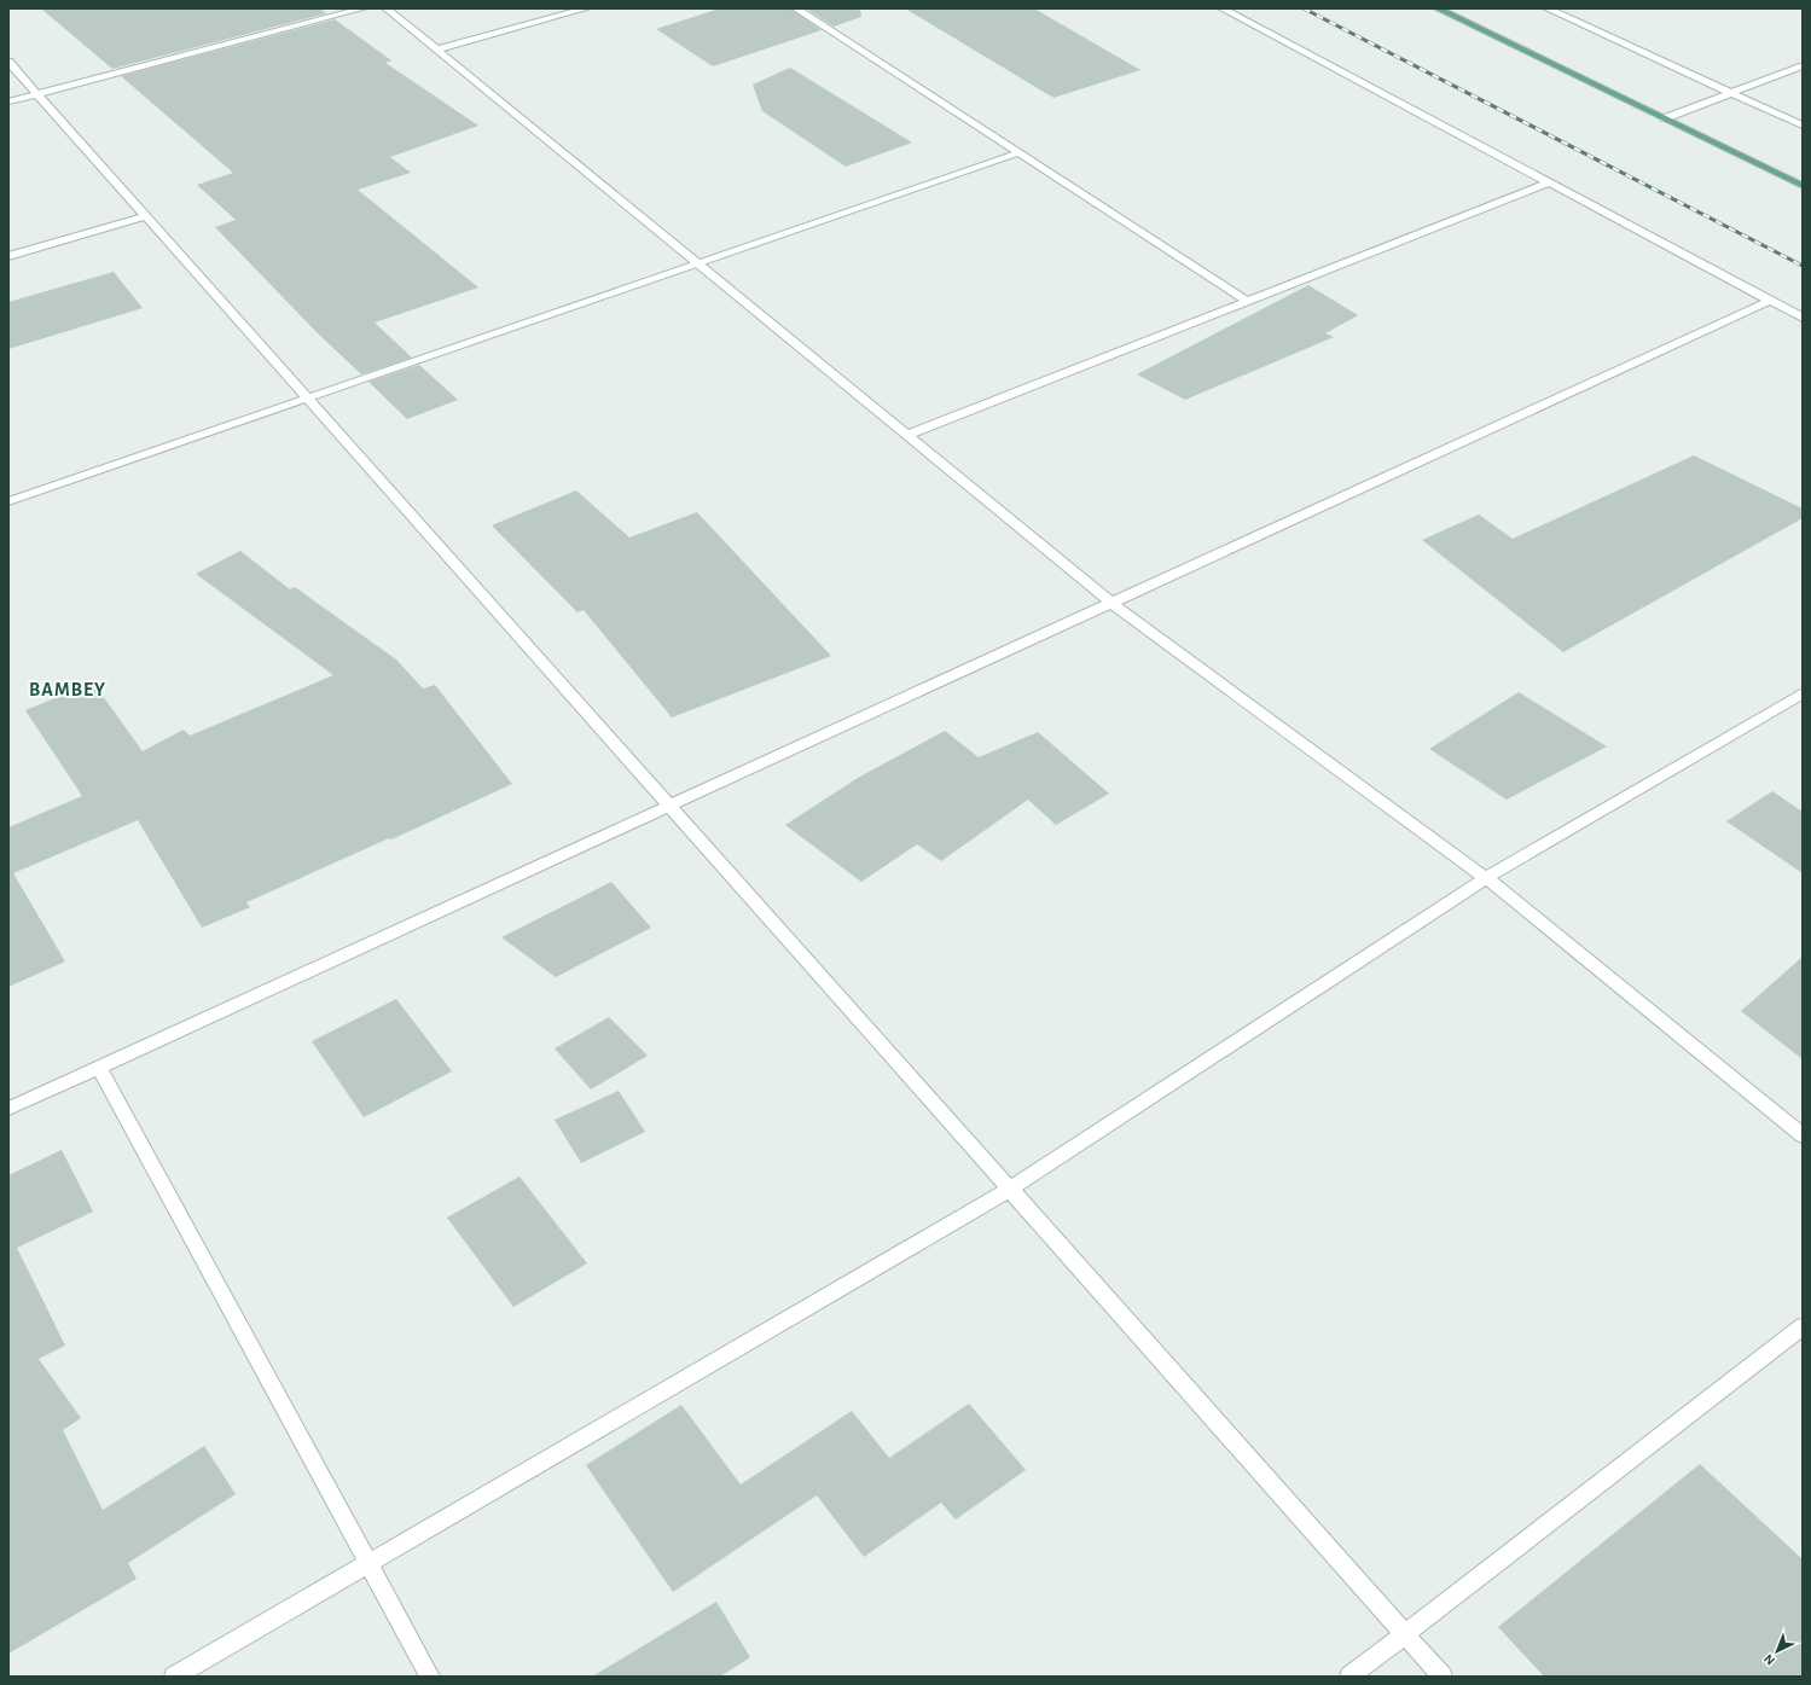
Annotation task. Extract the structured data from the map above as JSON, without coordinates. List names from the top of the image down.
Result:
{
  "districts": ["BAMBEY"],
  "north": "bottom left"
}
